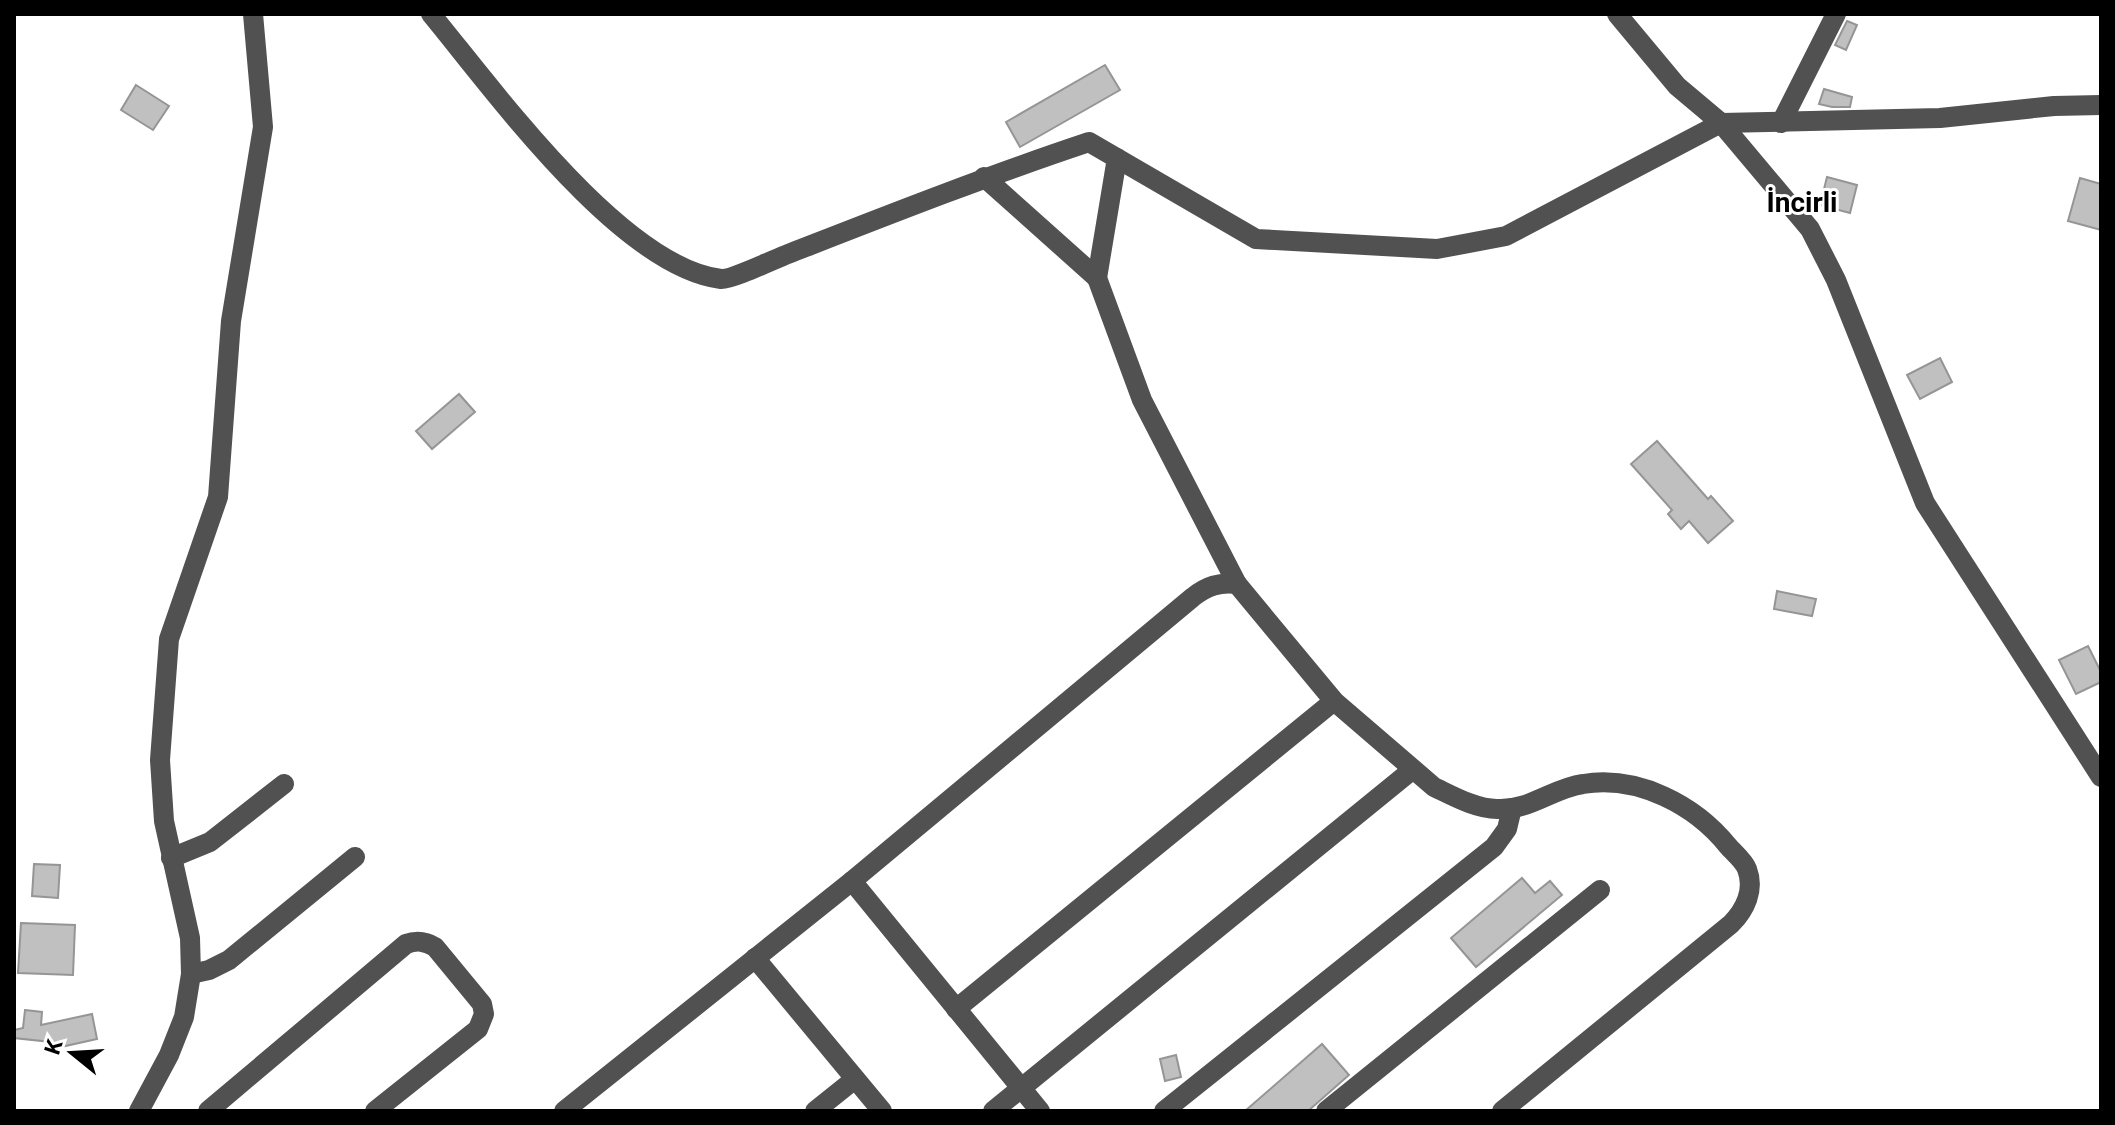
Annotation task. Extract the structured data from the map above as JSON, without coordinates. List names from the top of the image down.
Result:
{
  "districts": ["İncirli"],
  "north": "left"
}
